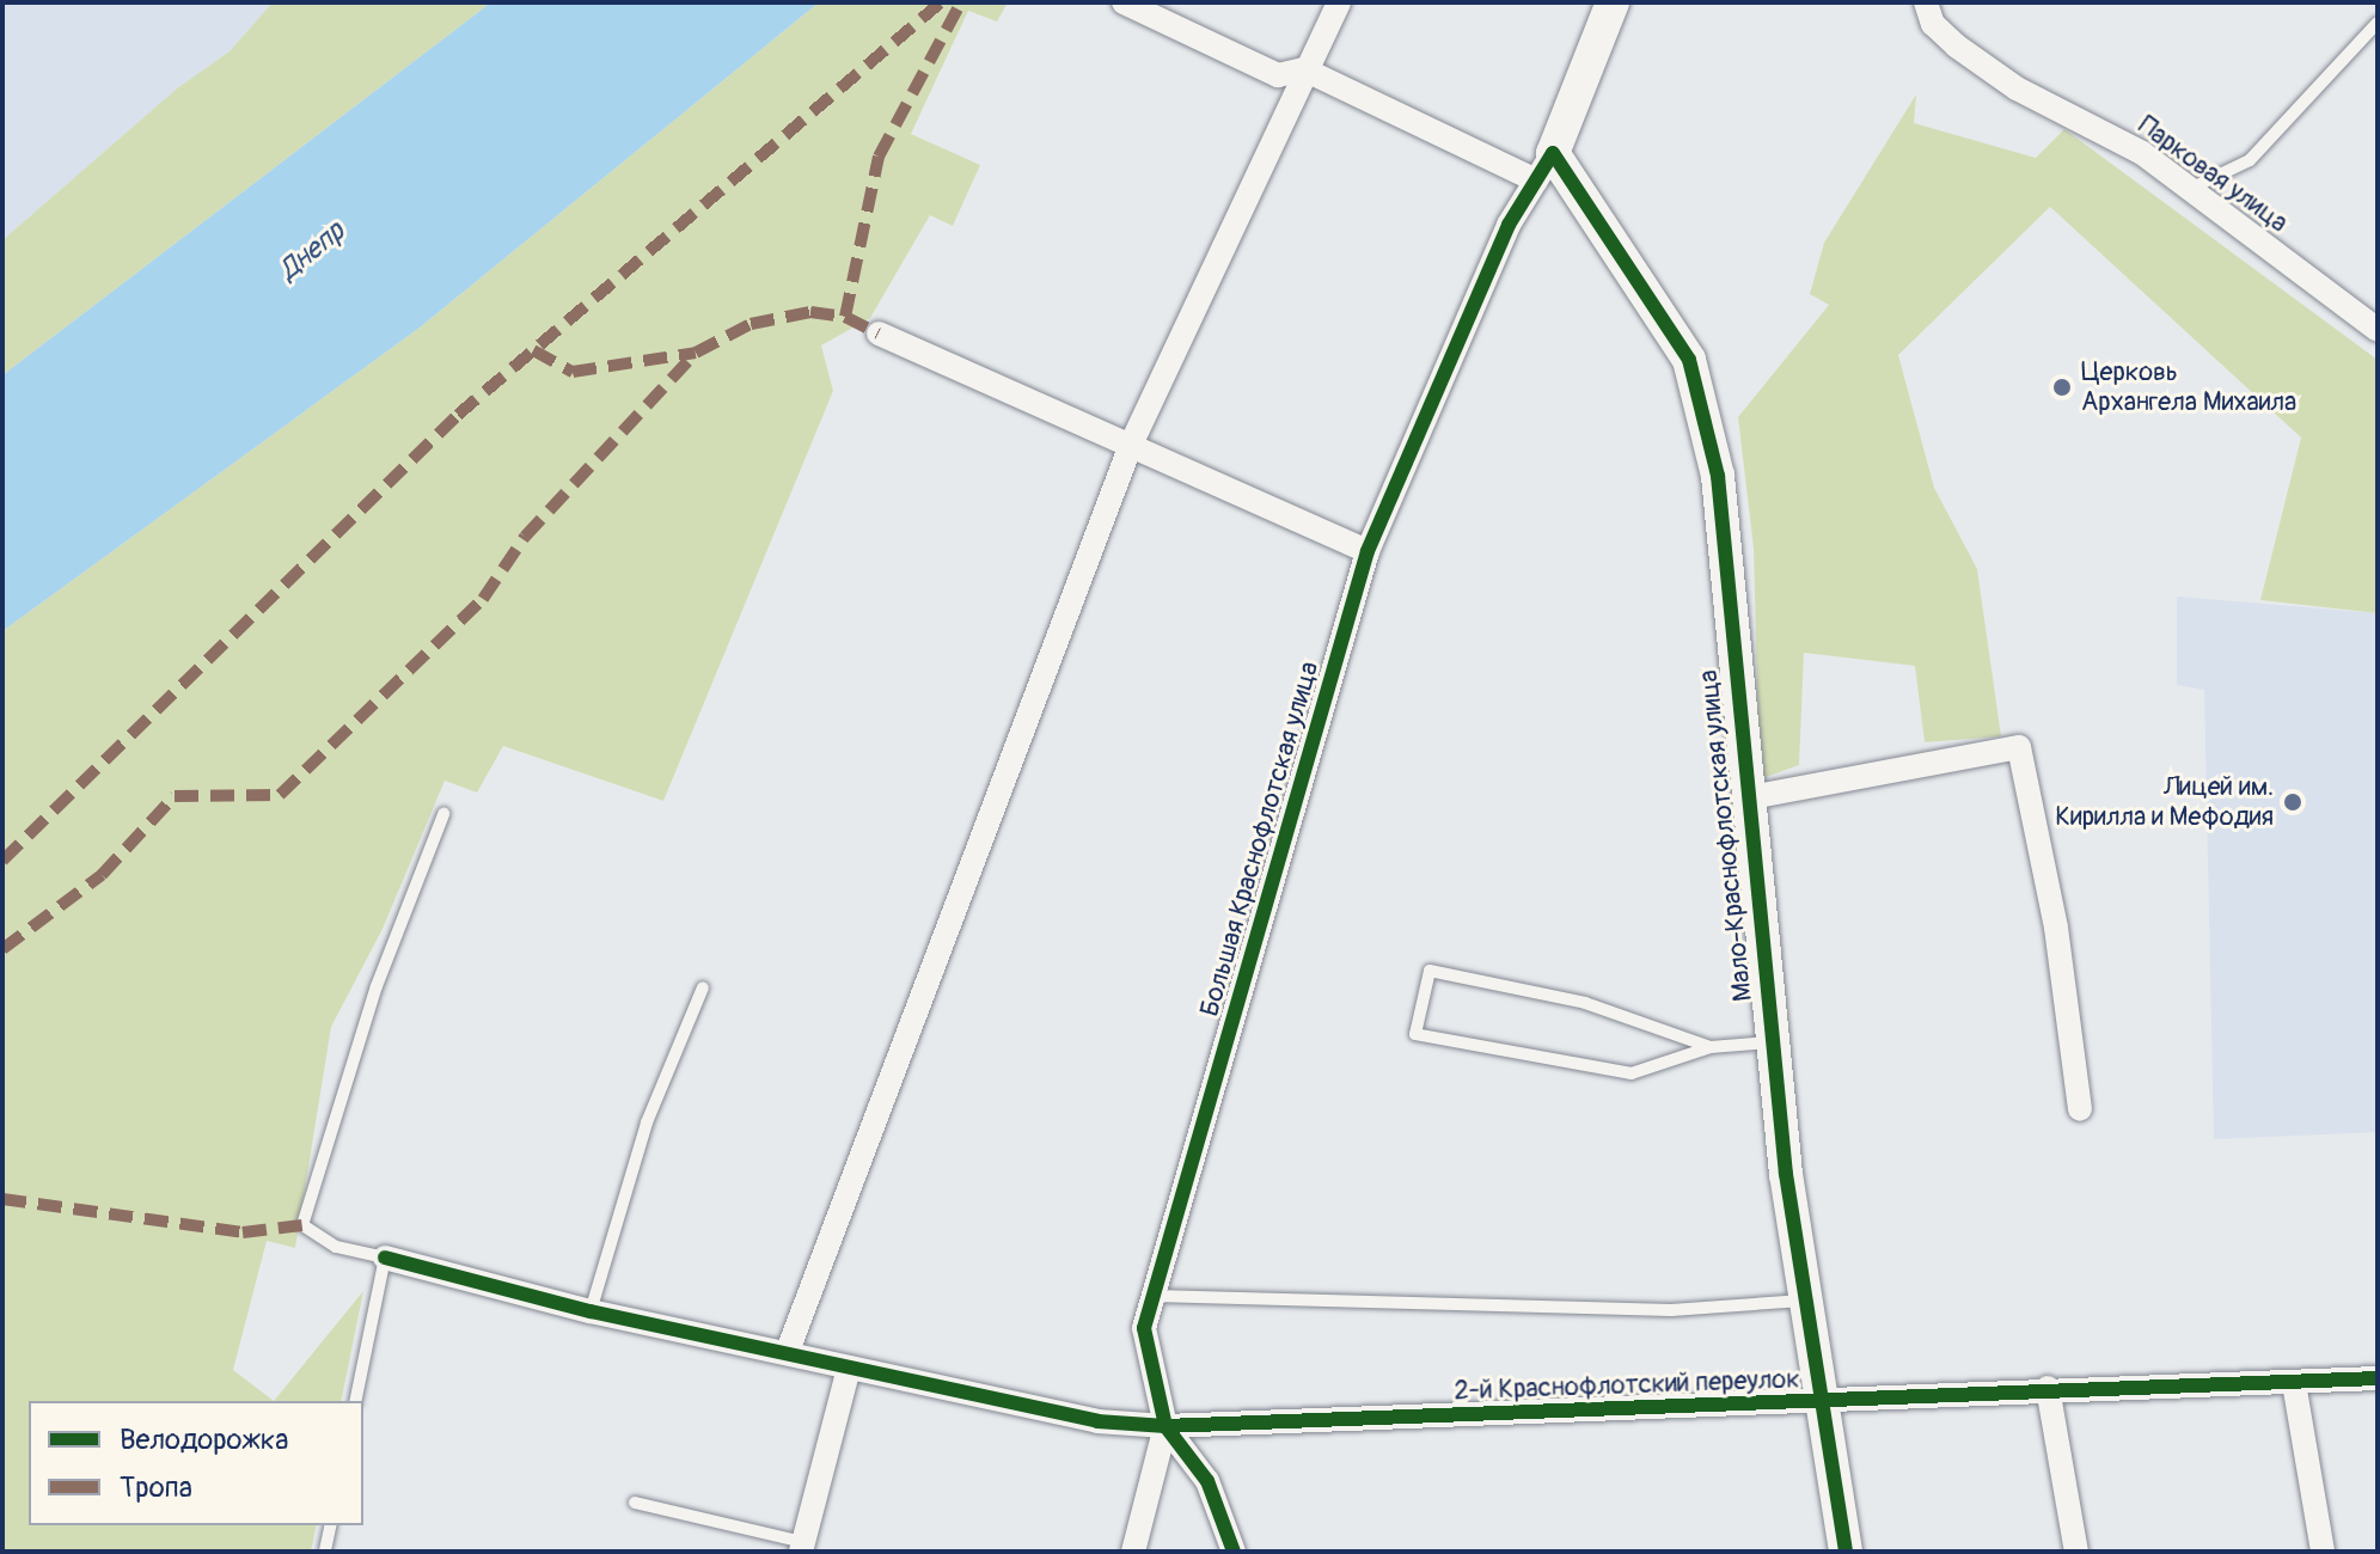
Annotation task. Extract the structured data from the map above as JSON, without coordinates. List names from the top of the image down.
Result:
{
  "streets": {
    "street": [
      "Парковая улица",
      "Мало-Краснофлотская улица",
      "Большая Краснофлотская улица",
      "2-й Краснофлотский переулок"
    ]
  },
  "crossings": [
    ["Мало-Краснофлотская улица", "Большая Краснофлотская улица"],
    ["Мало-Краснофлотская улица", "2-й Краснофлотский переулок"],
    ["Большая Краснофлотская улица", "2-й Краснофлотский переулок"]
  ],
  "water": ["Днепр"],
  "places": ["Церковь Архангела Михаила", "Лицей им. Кирилла и Мефодия"],
  "legend": ["Велодорожка", "Тропа"]
}
